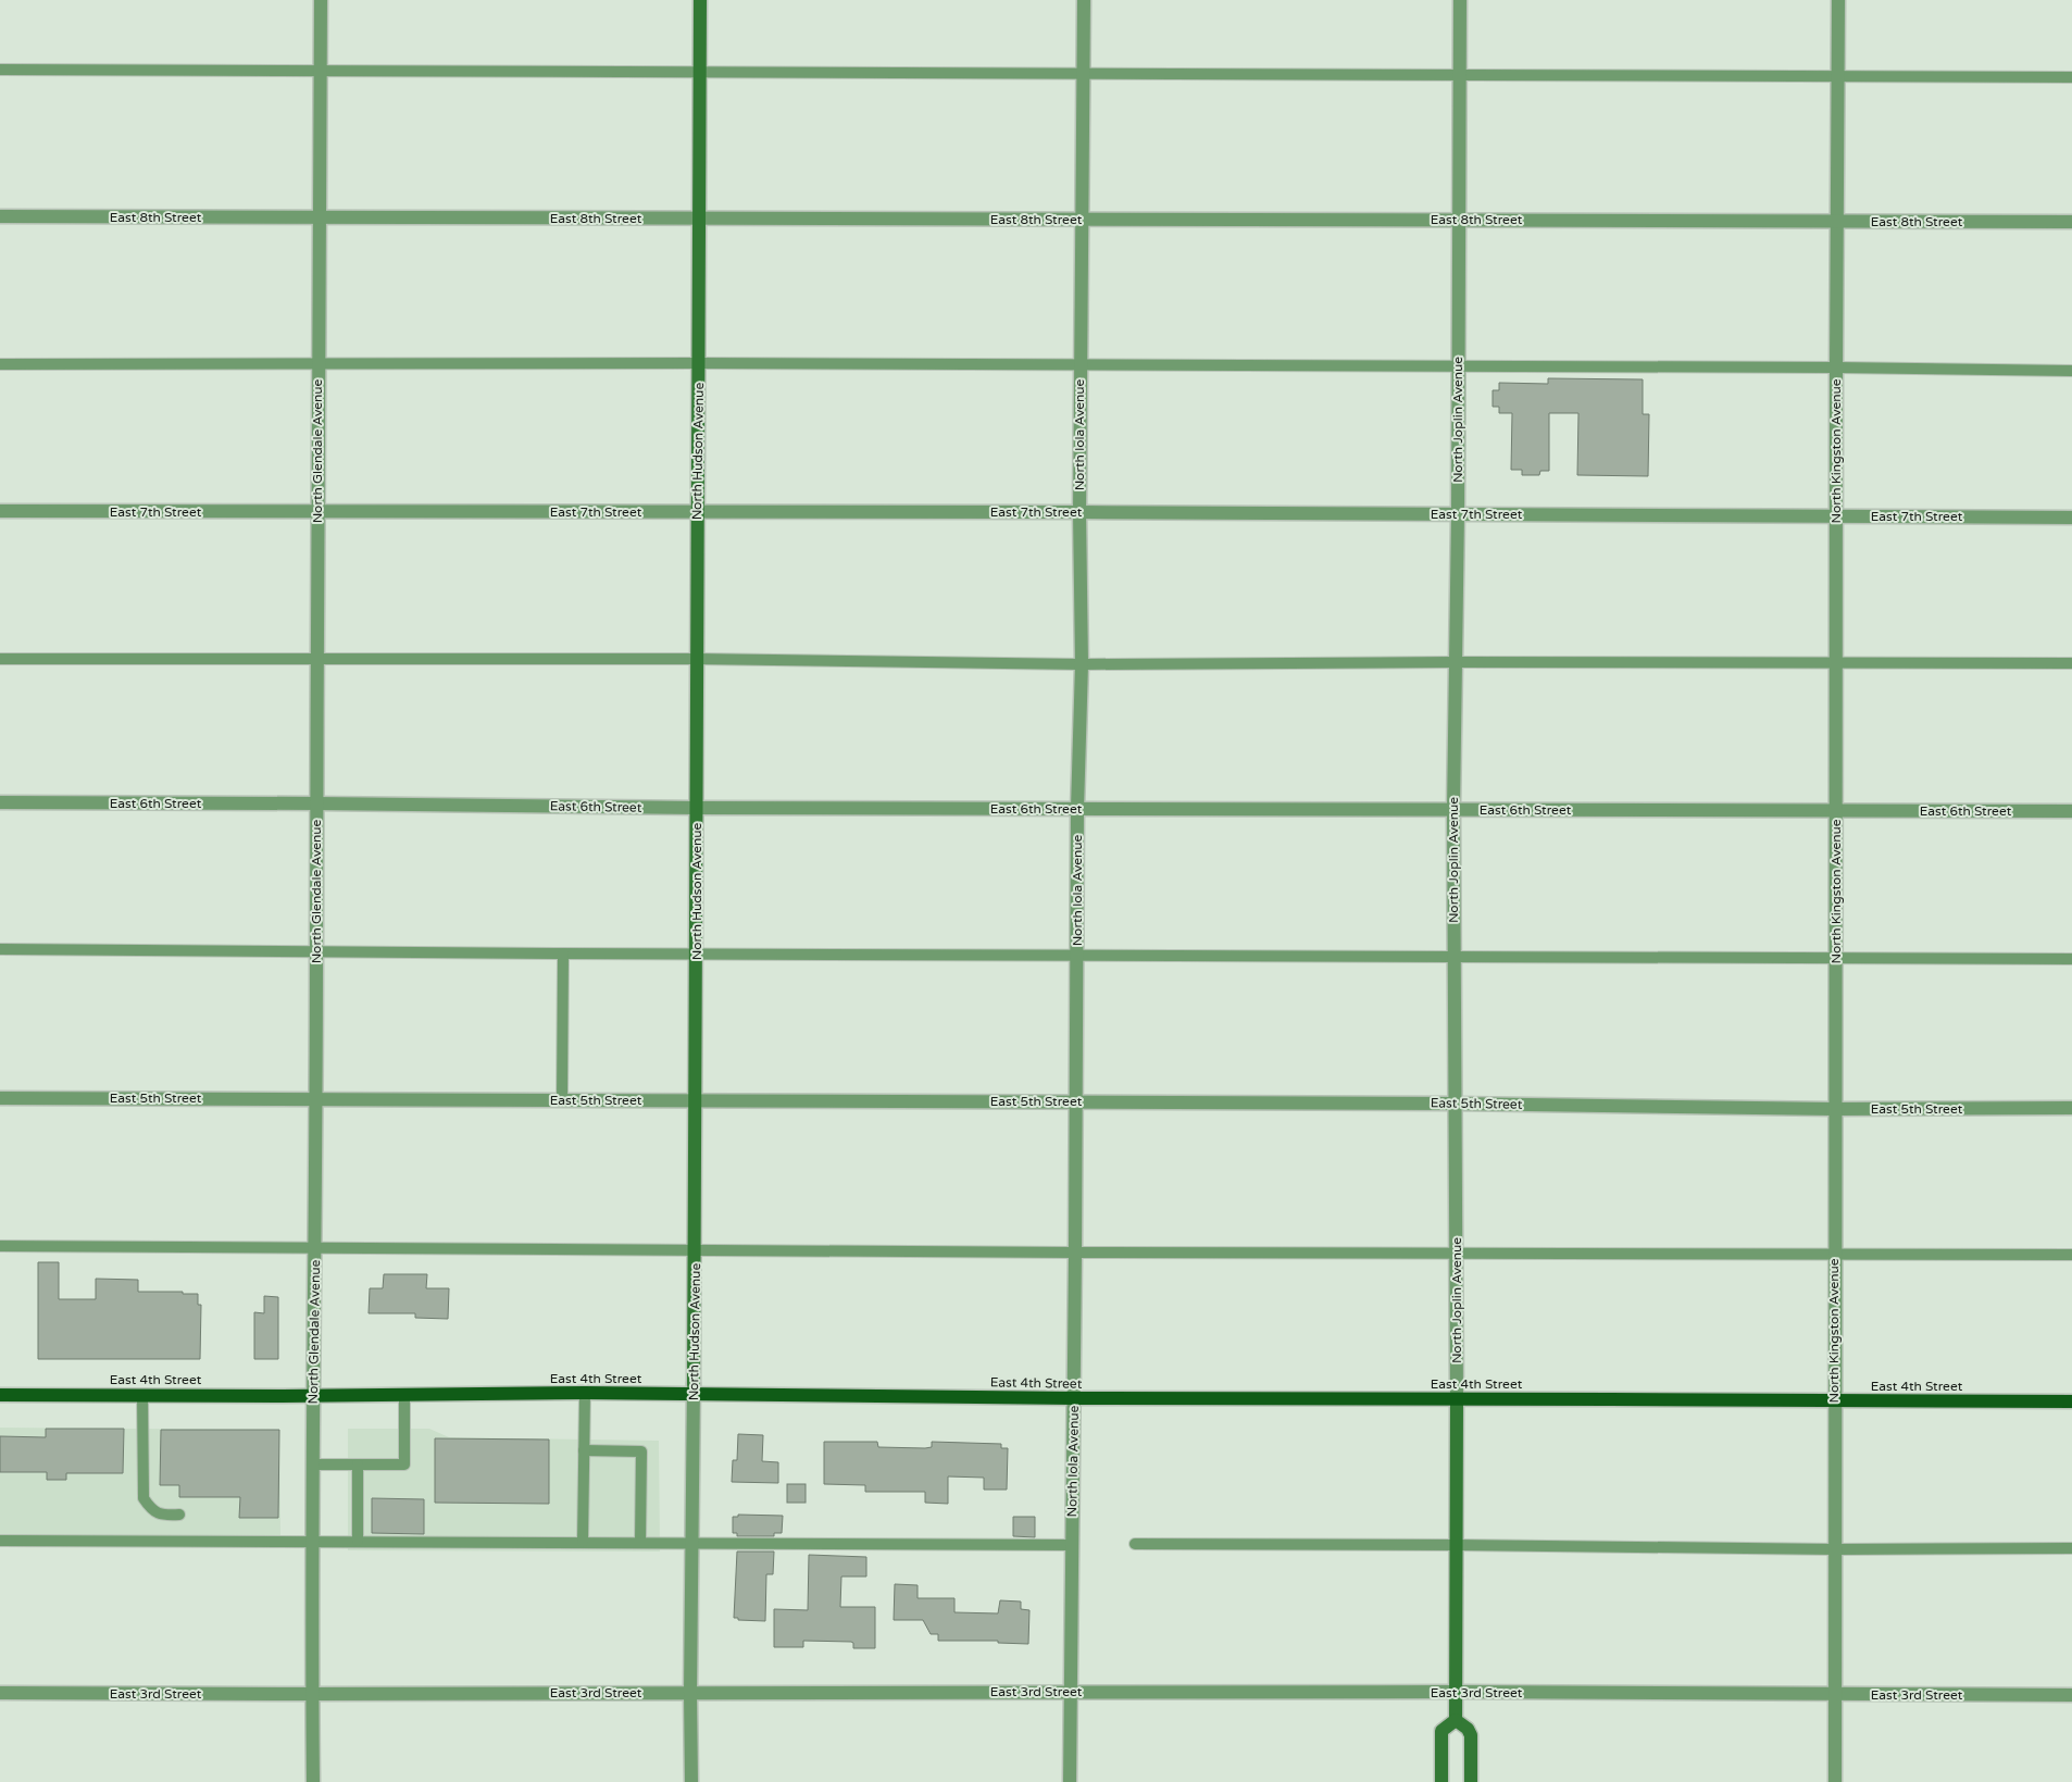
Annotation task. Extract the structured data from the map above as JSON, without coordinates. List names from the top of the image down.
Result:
{
  "streets": {
    "main road": ["North Joplin Avenue", "North Hudson Avenue", "East 4th Street"],
    "street": [
      "East 8th Street",
      "North Iola Avenue",
      "North Glendale Avenue",
      "North Kingston Avenue",
      "East 7th Street",
      "East 6th Street",
      "East 5th Street",
      "East 3rd Street"
    ]
  },
  "crossings": [
    ["East 8th Street", "North Joplin Avenue"],
    ["East 8th Street", "North Iola Avenue"],
    ["East 8th Street", "North Glendale Avenue"],
    ["East 8th Street", "North Hudson Avenue"],
    ["East 8th Street", "North Kingston Avenue"],
    ["North Joplin Avenue", "East 7th Street"],
    ["North Joplin Avenue", "East 6th Street"],
    ["North Joplin Avenue", "East 5th Street"],
    ["North Joplin Avenue", "East 4th Street"],
    ["North Joplin Avenue", "East 3rd Street"],
    ["North Iola Avenue", "East 7th Street"],
    ["North Iola Avenue", "East 6th Street"],
    ["North Iola Avenue", "East 5th Street"],
    ["North Iola Avenue", "East 4th Street"],
    ["North Iola Avenue", "East 3rd Street"],
    ["North Glendale Avenue", "East 7th Street"],
    ["North Glendale Avenue", "East 6th Street"],
    ["North Glendale Avenue", "East 5th Street"],
    ["North Glendale Avenue", "East 4th Street"],
    ["North Glendale Avenue", "East 3rd Street"],
    ["North Hudson Avenue", "East 7th Street"],
    ["North Hudson Avenue", "East 6th Street"],
    ["North Hudson Avenue", "East 5th Street"],
    ["North Hudson Avenue", "East 4th Street"],
    ["North Hudson Avenue", "East 3rd Street"],
    ["North Kingston Avenue", "East 7th Street"],
    ["North Kingston Avenue", "East 6th Street"],
    ["North Kingston Avenue", "East 5th Street"],
    ["North Kingston Avenue", "East 4th Street"],
    ["North Kingston Avenue", "East 3rd Street"]
  ]
}
